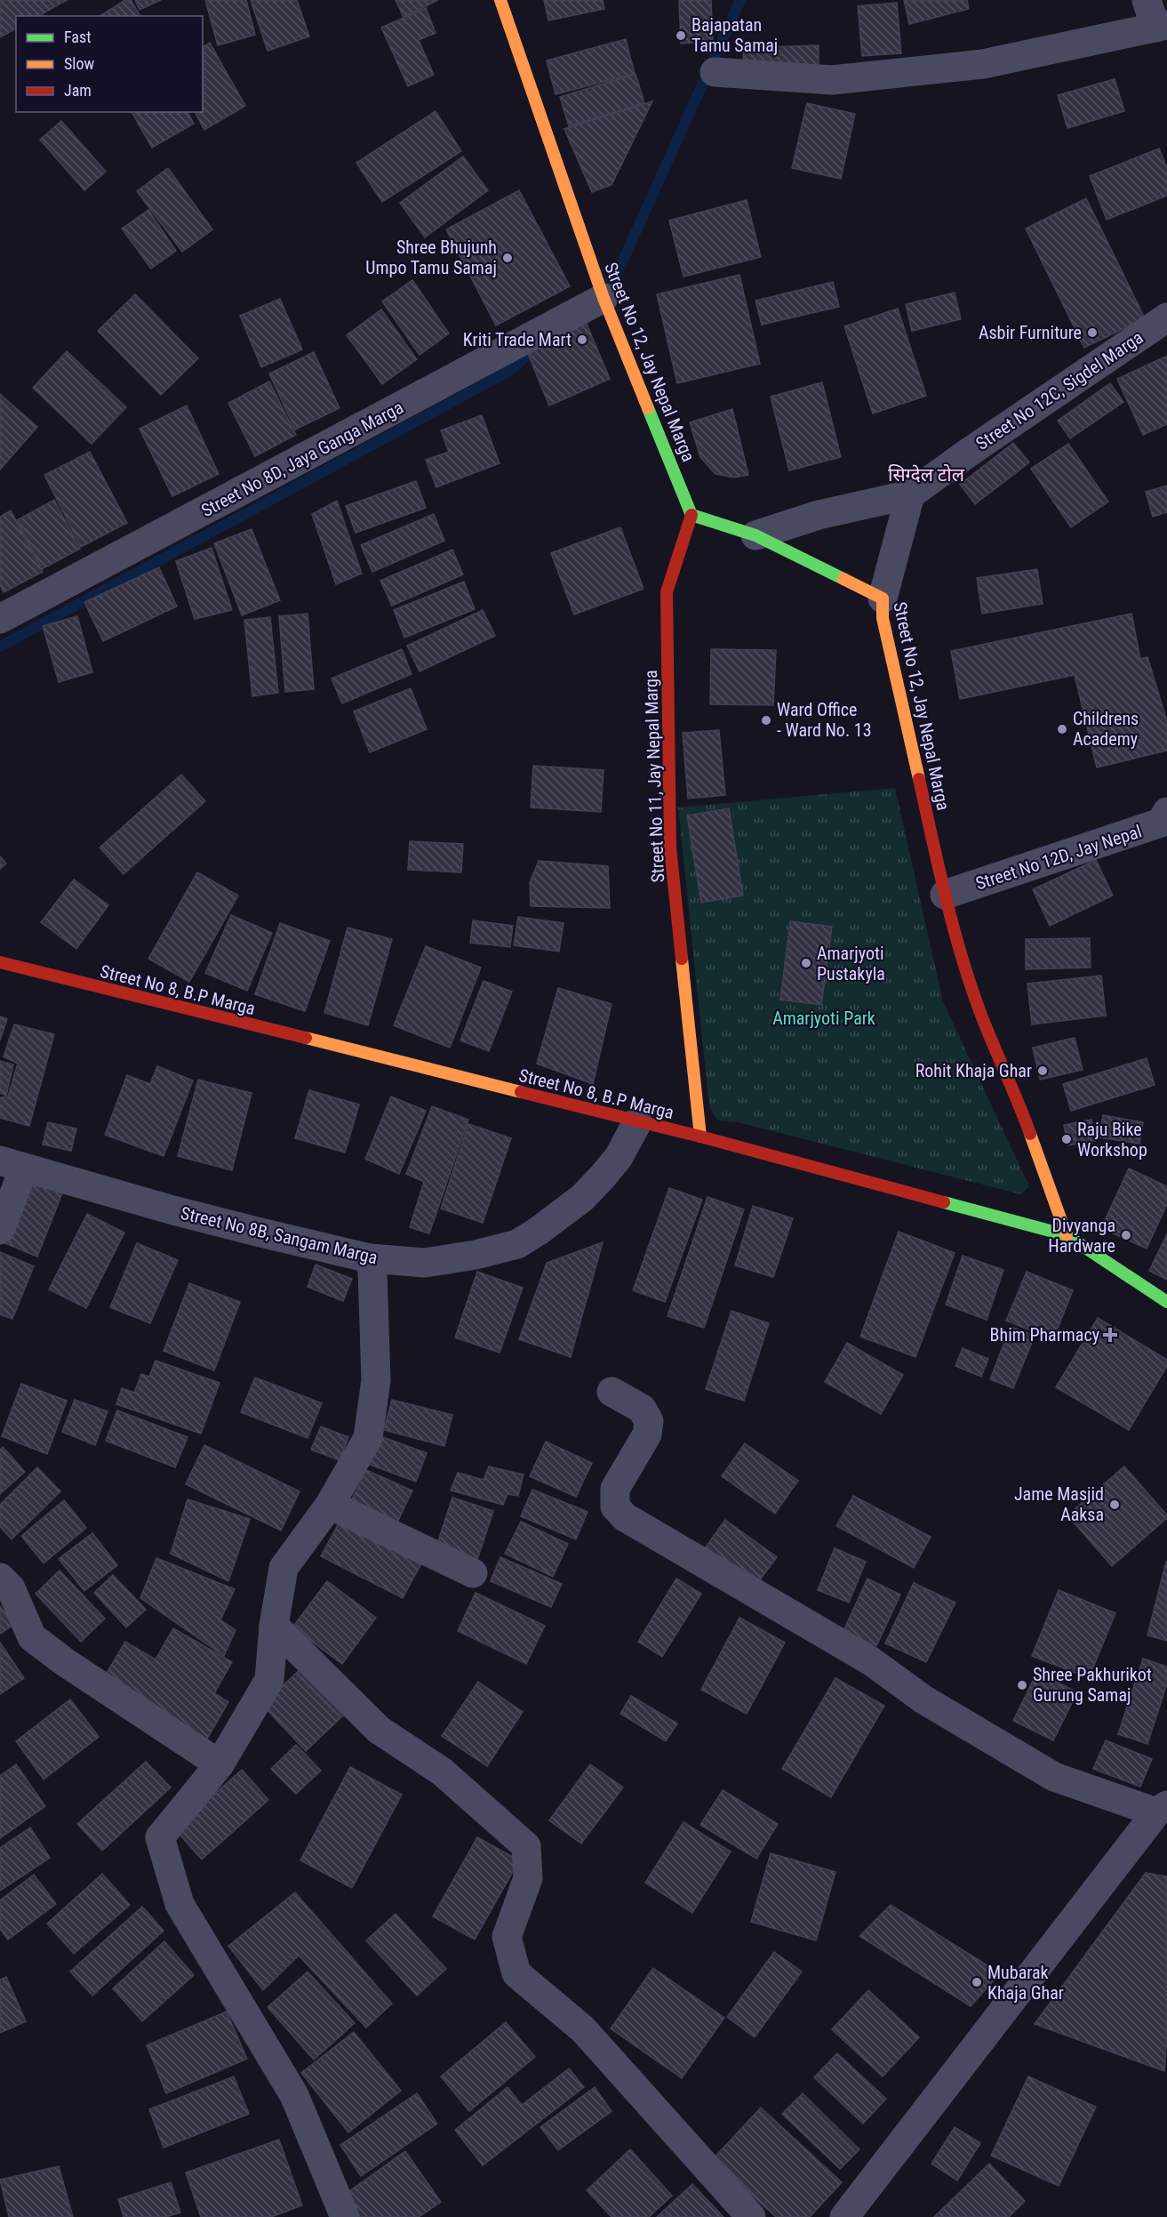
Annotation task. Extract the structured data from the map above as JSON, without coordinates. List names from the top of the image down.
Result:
{
  "streets": {
    "street": [
      "Street No 12, Jay Nepal Marga",
      "Street No 12C, Sigdel Marga",
      "Street No 8D, Jaya Ganga Marga",
      "Street No 11, Jay Nepal Marga",
      "Street No 12D, Jay Nepal",
      "Street No 8, B.P Marga",
      "Street No 8B, Sangam Marga"
    ]
  },
  "crossings": [
    ["Street No 12, Jay Nepal Marga", "Street No 8D, Jaya Ganga Marga"],
    ["Street No 12, Jay Nepal Marga", "Street No 11, Jay Nepal Marga"],
    ["Street No 12, Jay Nepal Marga", "Street No 12D, Jay Nepal"],
    ["Street No 12, Jay Nepal Marga", "Street No 8, B.P Marga"],
    ["Street No 11, Jay Nepal Marga", "Street No 8, B.P Marga"],
    ["Street No 8, B.P Marga", "Street No 8B, Sangam Marga"]
  ],
  "districts": ["सिग्देल टोल"],
  "parks": ["Amarjyoti Park"],
  "places": {
    "other": [
      "Bajapatan Tamu Samaj",
      "Shree Bhujunh Umpo Tamu Samaj",
      "Asbir Furniture",
      "Kriti Trade Mart",
      "Ward Office - Ward No. 13",
      "Childrens Academy",
      "Amarjyoti Pustakyla",
      "Rohit Khaja Ghar",
      "Raju Bike Workshop",
      "Divyanga Hardware",
      "Jame Masjid Aaksa",
      "Shree Pakhurikot Gurung Samaj",
      "Mubarak Khaja Ghar"
    ],
    "health": ["Bhim Pharmacy"]
  },
  "legend": ["Fast", "Slow", "Jam"]
}
